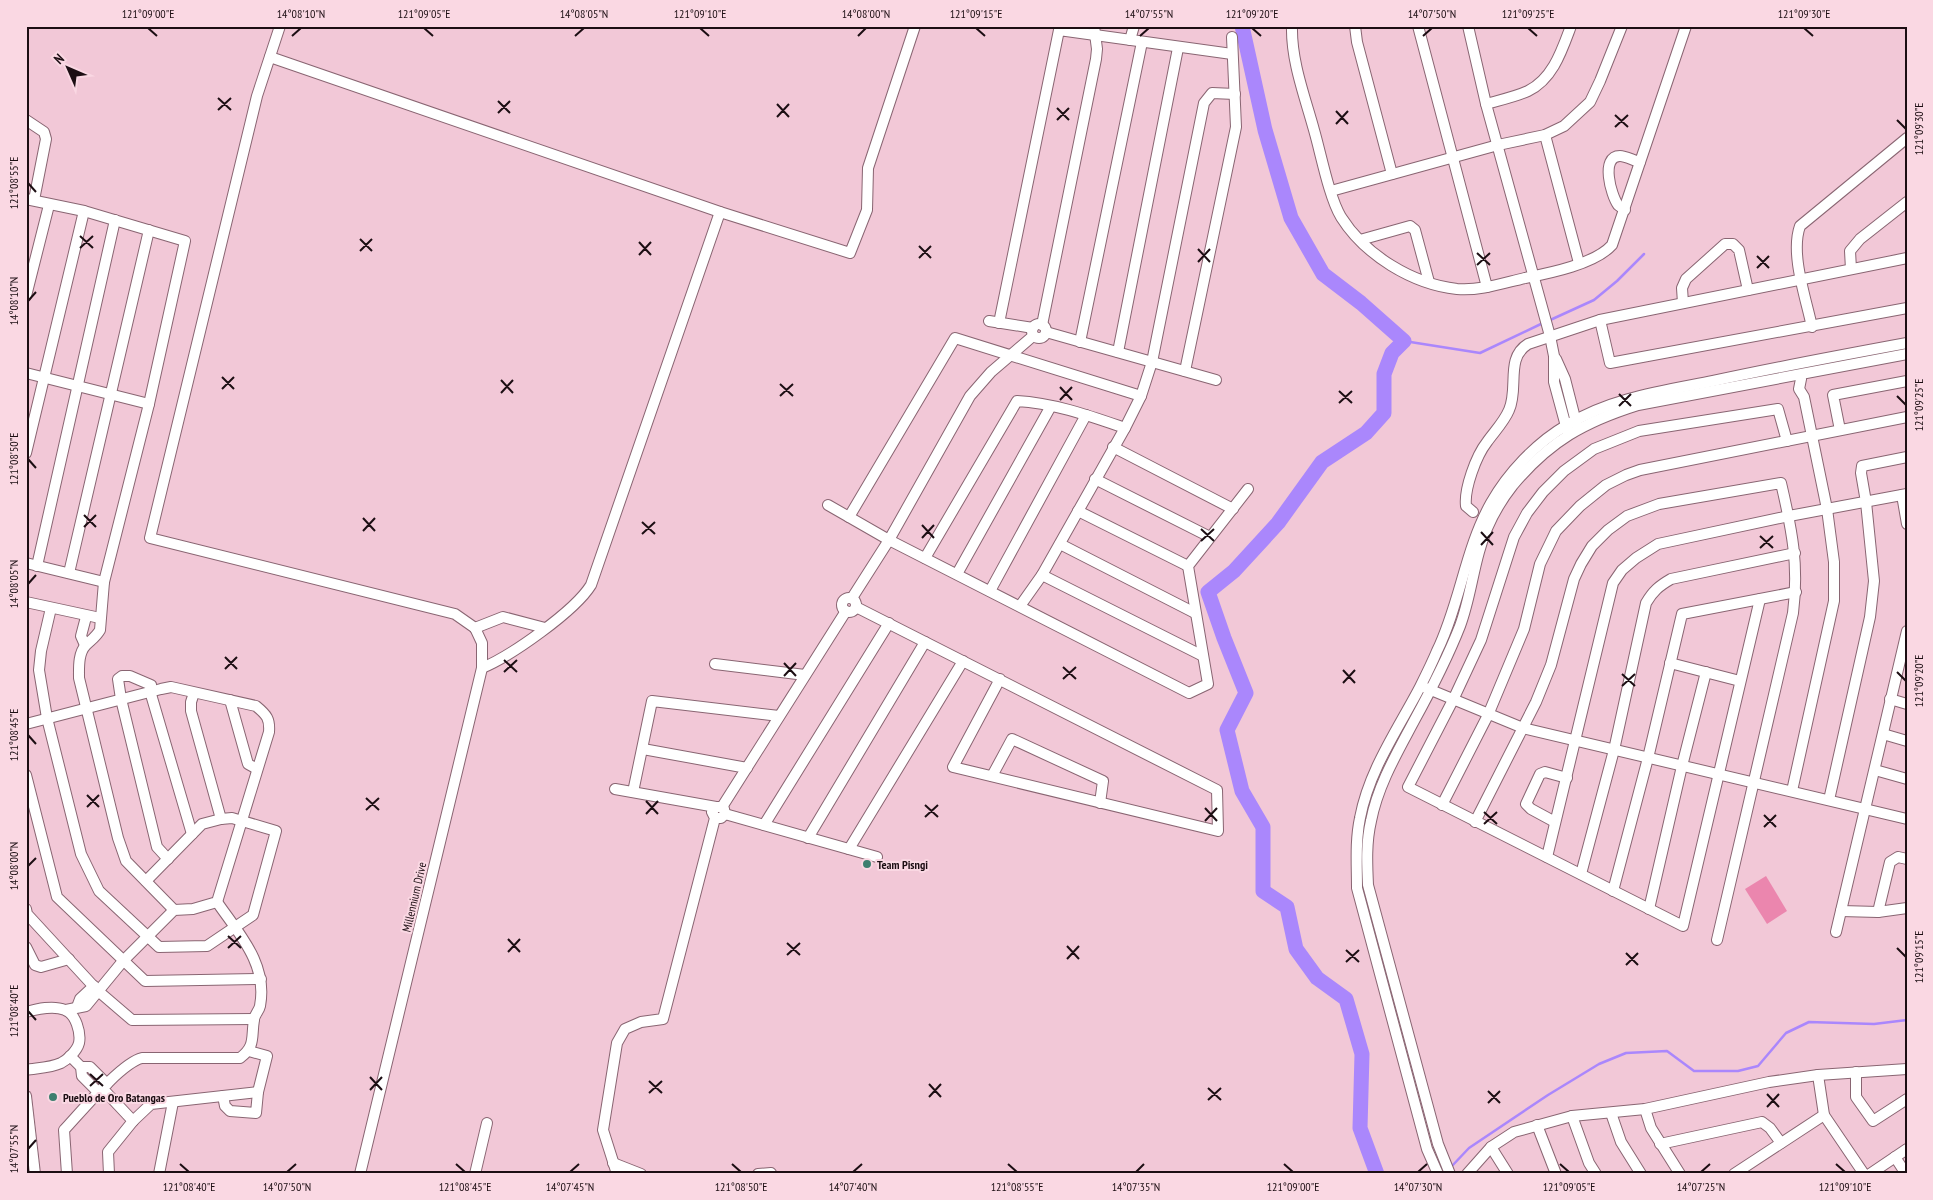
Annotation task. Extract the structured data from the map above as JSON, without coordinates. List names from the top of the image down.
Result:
{
  "streets": {
    "street": ["Millennium Drive"]
  },
  "places": ["Team Pisngi", "Pueblo de Oro Batangas"],
  "north": "top left",
  "coordinates": [
    "121°09'00\"E",
    "14°08'10\"N",
    "121°09'05\"E",
    "14°08'05\"N",
    "121°09'10\"E",
    "14°08'00\"N",
    "121°09'15\"E",
    "14°07'55\"N",
    "121°09'20\"E",
    "14°07'50\"N",
    "121°09'25\"E",
    "121°09'30\"E",
    "121°08'55\"E",
    "121°08'50\"E",
    "121°08'45\"E",
    "121°08'40\"E",
    "14°07'45\"N",
    "14°07'40\"N",
    "14°07'35\"N",
    "14°07'30\"N",
    "14°07'25\"N"
  ]
}
